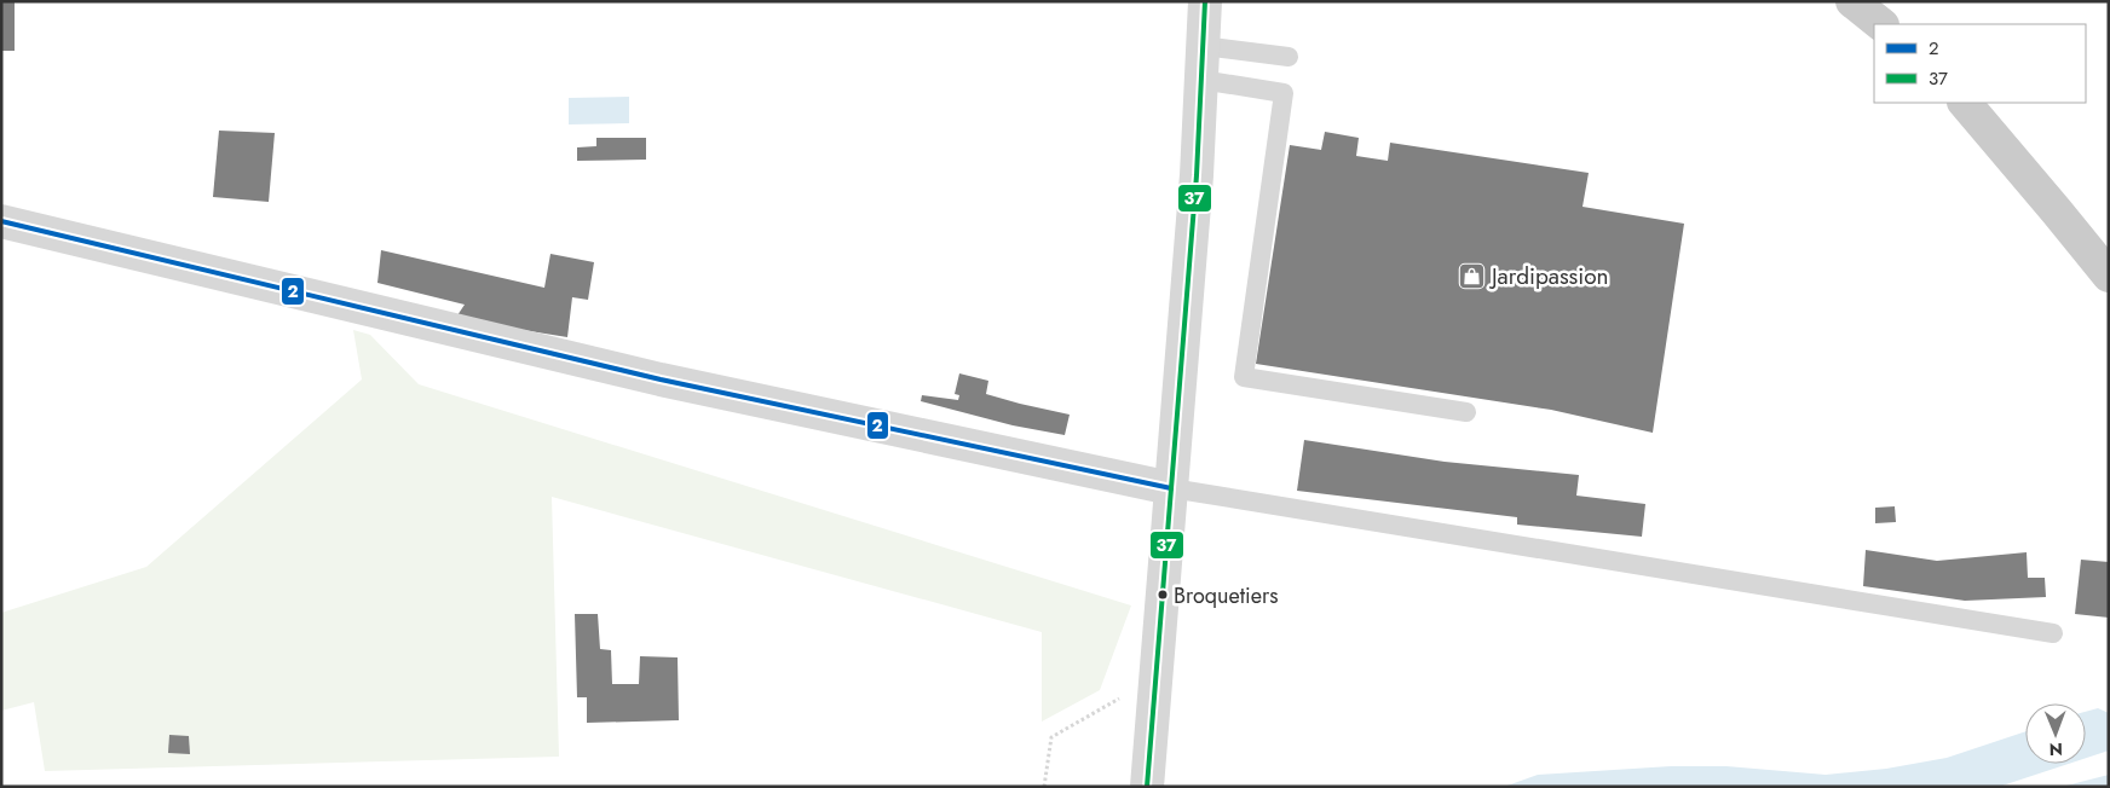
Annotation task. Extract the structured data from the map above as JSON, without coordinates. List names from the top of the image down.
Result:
{
  "places": {
    "shop": ["Jardipassion"],
    "other": ["Broquetiers"]
  },
  "lines": ["transit line 37", "transit line 2"],
  "legend": ["2", "37"],
  "north": "bottom"
}
